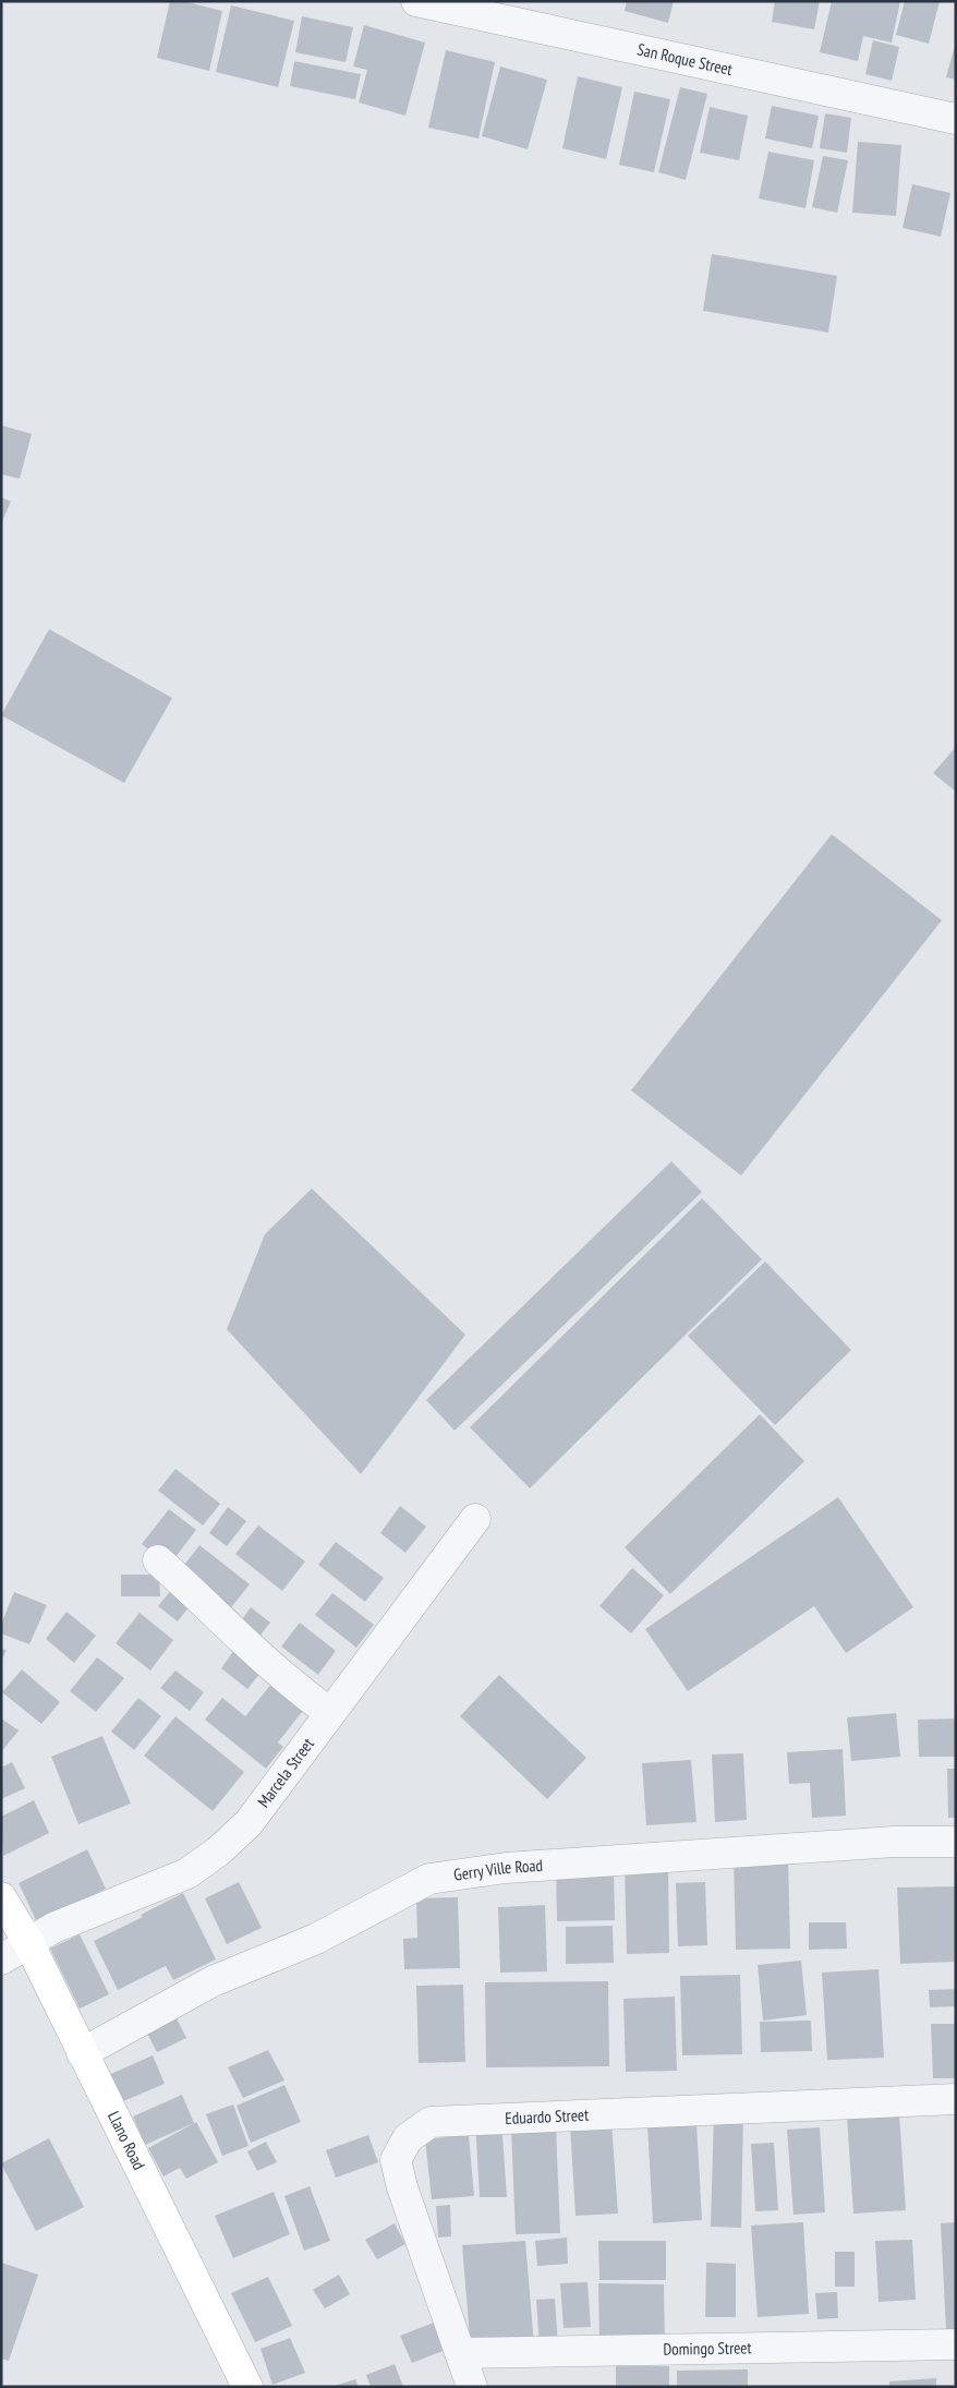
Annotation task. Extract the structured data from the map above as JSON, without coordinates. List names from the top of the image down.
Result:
{
  "streets": {
    "main road": ["Llano Road"],
    "street": [
      "San Roque Street",
      "Marcela Street",
      "Gerry Ville Road",
      "Eduardo Street",
      "Domingo Street"
    ]
  },
  "crossings": [
    ["Marcela Street", "Llano Road"],
    ["Gerry Ville Road", "Llano Road"],
    ["Eduardo Street", "Domingo Street"]
  ]
}
